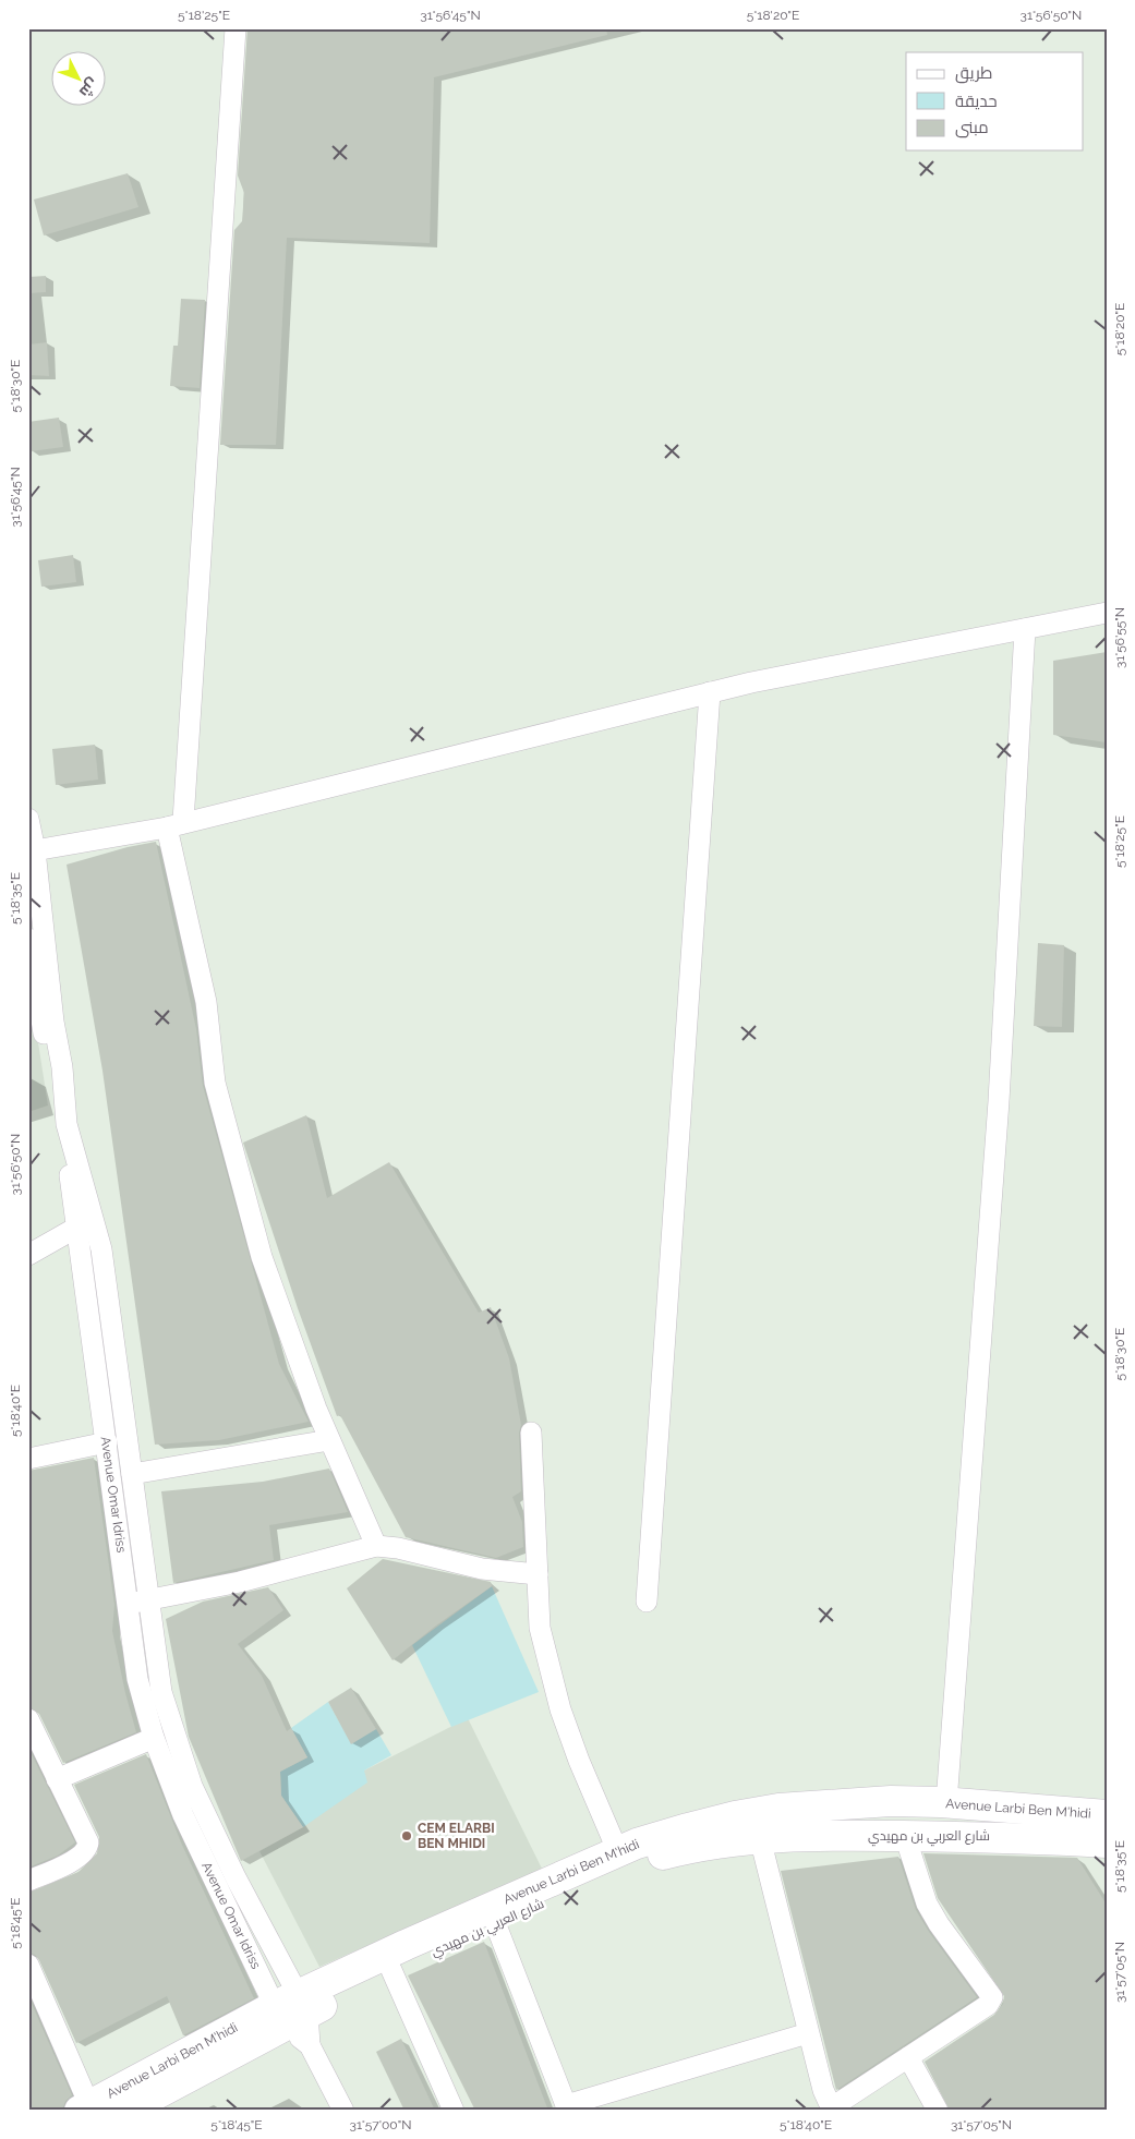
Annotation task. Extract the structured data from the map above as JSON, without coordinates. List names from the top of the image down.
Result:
{
  "streets": {
    "main road": ["Avenue Larbi Ben M'hidi", "شارع العربي بن مهيدي"],
    "street": ["Avenue Omar Idriss"]
  },
  "crossings": [
    ["Avenue Omar Idriss", "Avenue Larbi Ben M'hidi"],
    ["Avenue Omar Idriss", "شارع العربي بن مهيدي"],
    ["Avenue Larbi Ben M'hidi", "شارع العربي بن مهيدي"]
  ],
  "places": ["CEM ELARBI BEN MHIDI"],
  "legend": ["طريق", "حديقة", "مبنى"],
  "north": "bottom right",
  "coordinates": [
    "5°18'25\"E",
    "31°56'45\"N",
    "5°18'20\"E",
    "31°56'50\"N",
    "5°18'30\"E",
    "31°56'55\"N",
    "5°18'35\"E",
    "5°18'40\"E",
    "5°18'45\"E",
    "31°57'05\"N",
    "31°57'00\"N"
  ]
}
